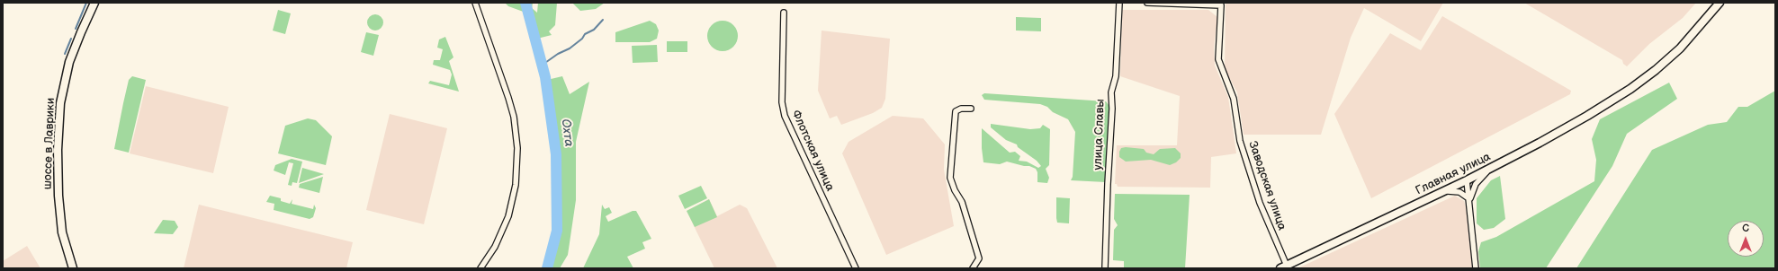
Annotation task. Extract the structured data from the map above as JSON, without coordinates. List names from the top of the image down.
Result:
{
  "streets": {
    "main road": ["шоссе в Лаврики", "Главная улица"],
    "street": ["улица Славы", "Флотская улица", "Заводская улица"]
  },
  "crossings": [
    ["Главная улица", "Заводская улица"]
  ],
  "water": ["Охта"],
  "north": "top"
}
